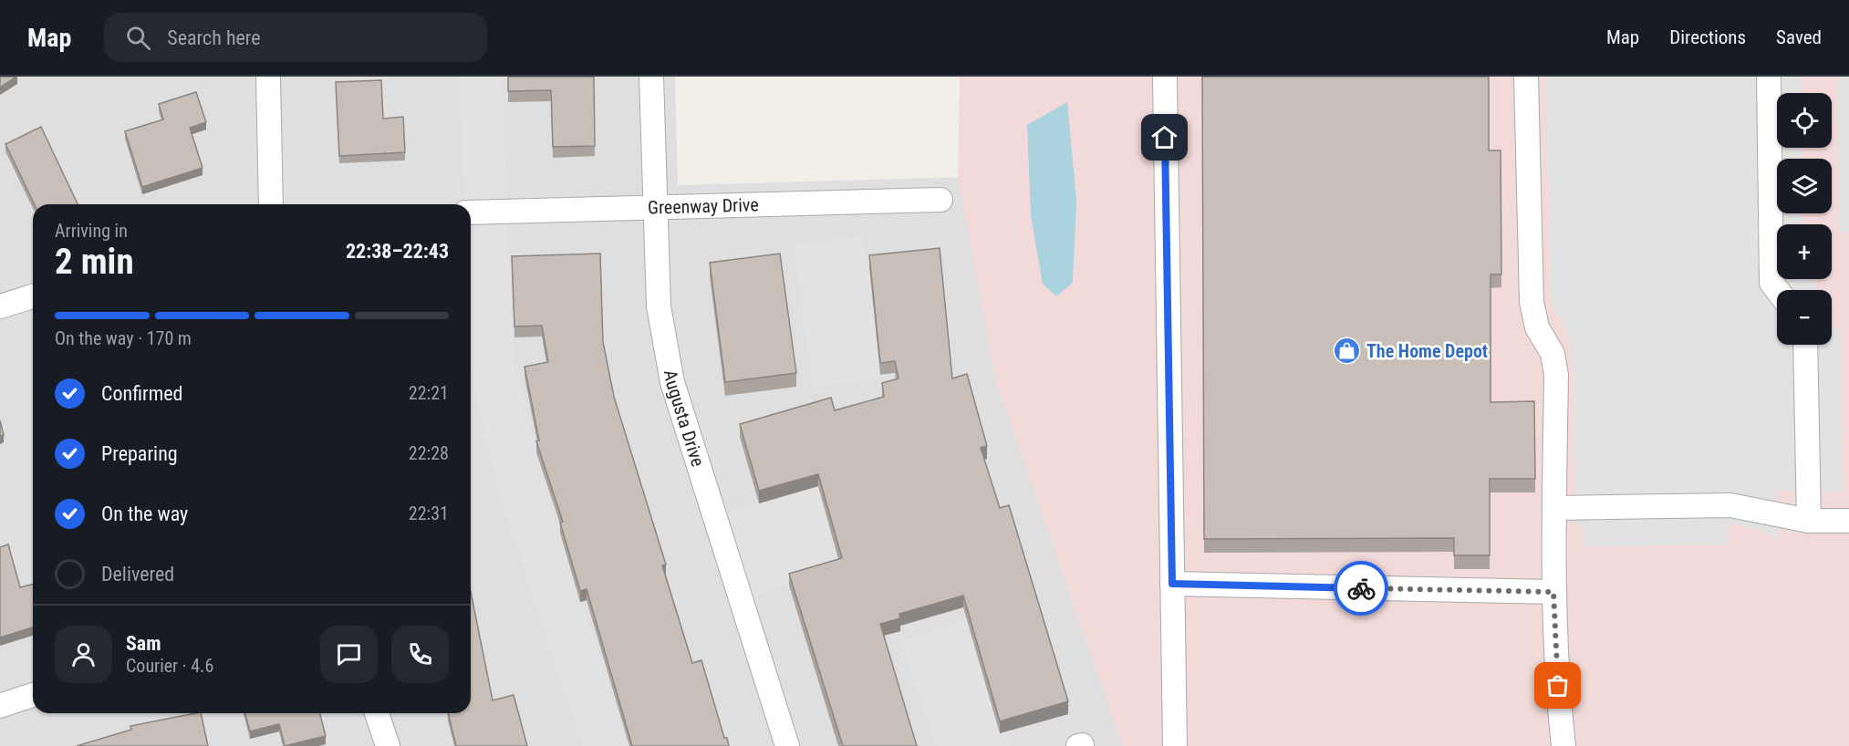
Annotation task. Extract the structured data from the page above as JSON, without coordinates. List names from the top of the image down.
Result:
{
  "streets": {
    "street": ["Greenway Drive", "Augusta Drive"]
  },
  "crossings": [
    ["Greenway Drive", "Augusta Drive"]
  ],
  "places": {
    "shop": ["The Home Depot"]
  },
  "page": {
    "header": "Map",
    "search": "Search here",
    "nav": ["Map", "Directions", "Saved"],
    "map_buttons": ["+", "−"],
    "heading": ["2 min", "Arriving in", "22:38–22:43"],
    "panel": ["Sam", "Courier · 4.6"],
    "bar": "On the way · 170 m",
    "list": [
      ["Confirmed", "22:21"],
      ["Preparing", "22:28"],
      ["On the way", "22:31"],
      "Delivered"
    ]
  }
}
